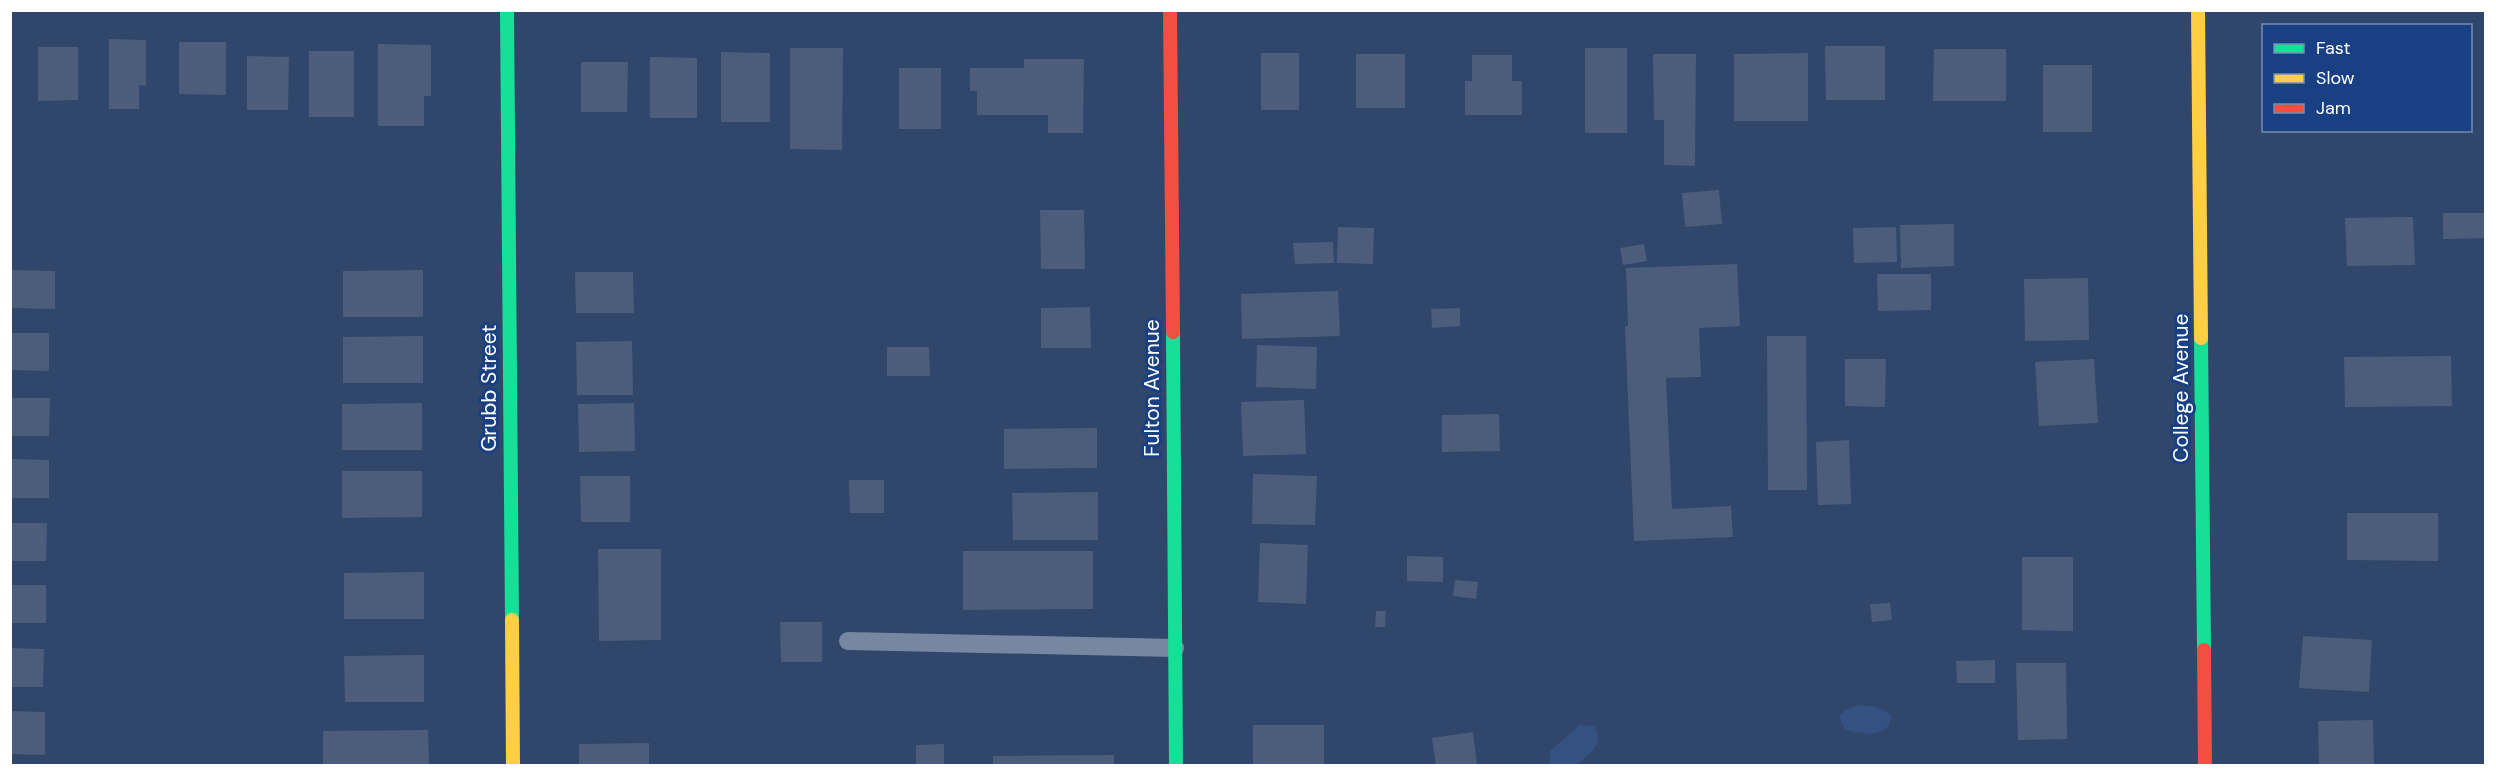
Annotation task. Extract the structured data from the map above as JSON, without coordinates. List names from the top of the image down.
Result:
{
  "streets": {
    "street": ["Grubb Street", "Fulton Avenue", "College Avenue"]
  },
  "legend": ["Fast", "Slow", "Jam"]
}
